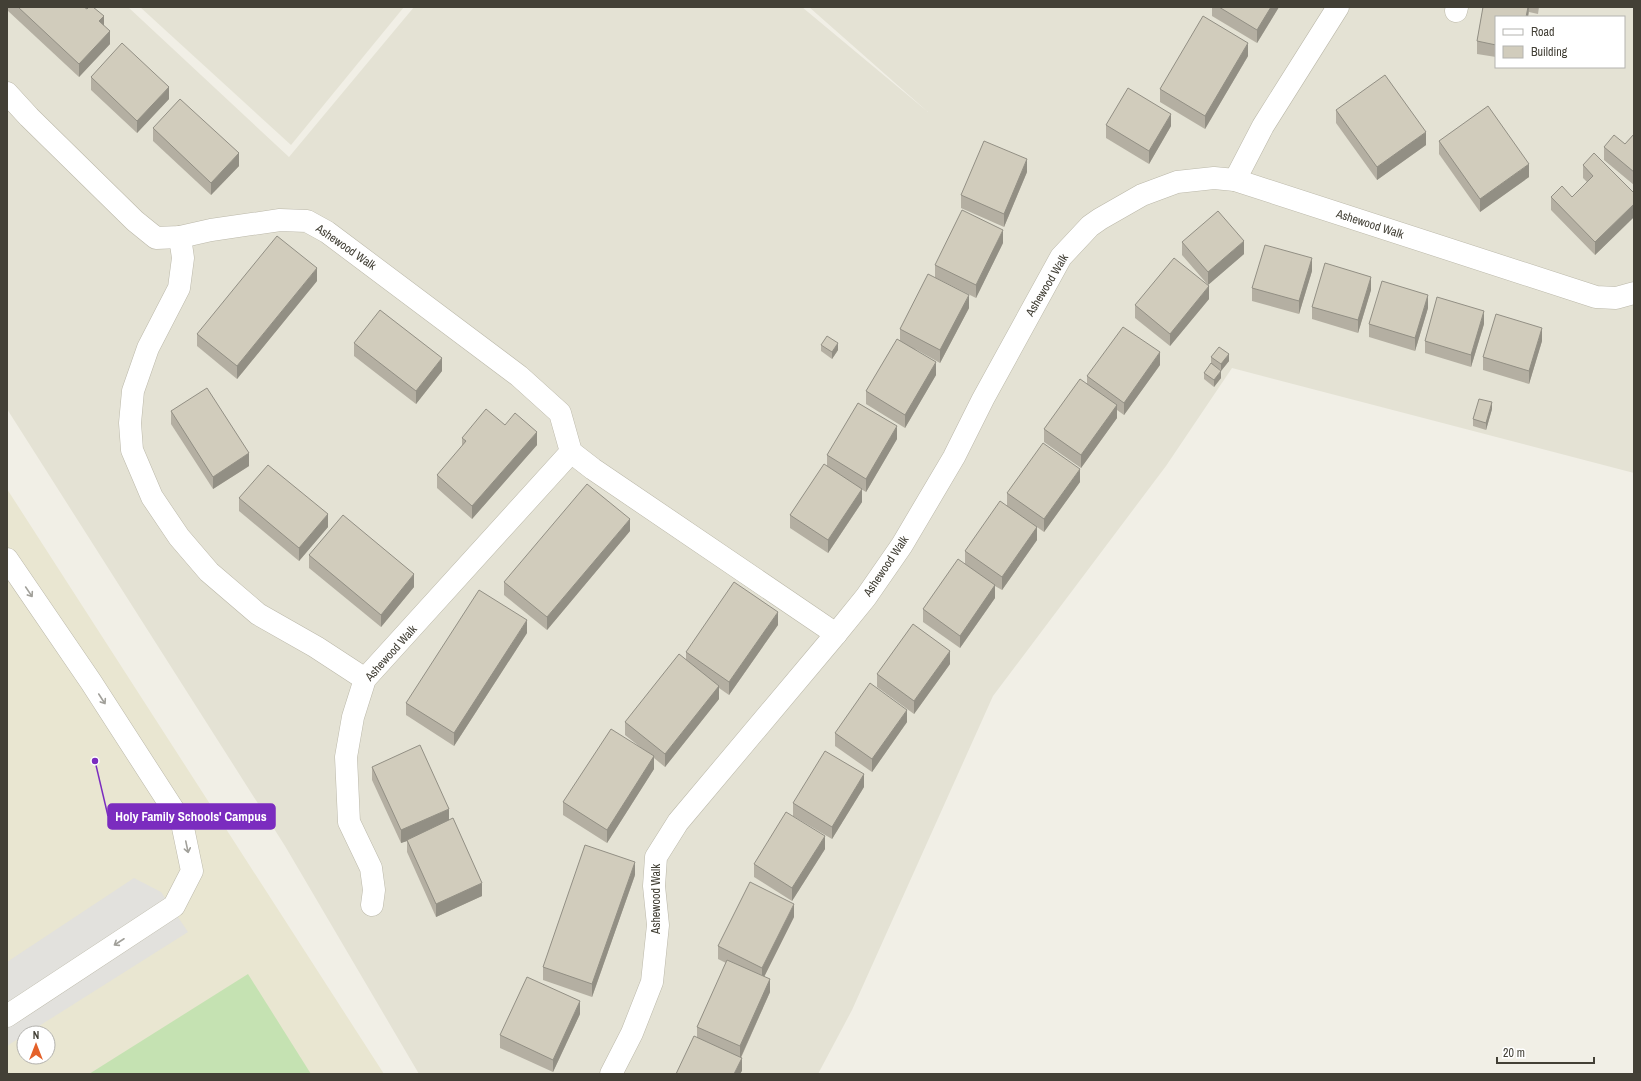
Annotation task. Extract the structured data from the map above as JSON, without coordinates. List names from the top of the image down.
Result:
{
  "streets": {
    "street": ["Ashewood Walk"]
  },
  "places": ["Holy Family Schools' Campus"],
  "legend": ["Road", "Building"],
  "scale_bar": "20 m",
  "north": "top"
}
